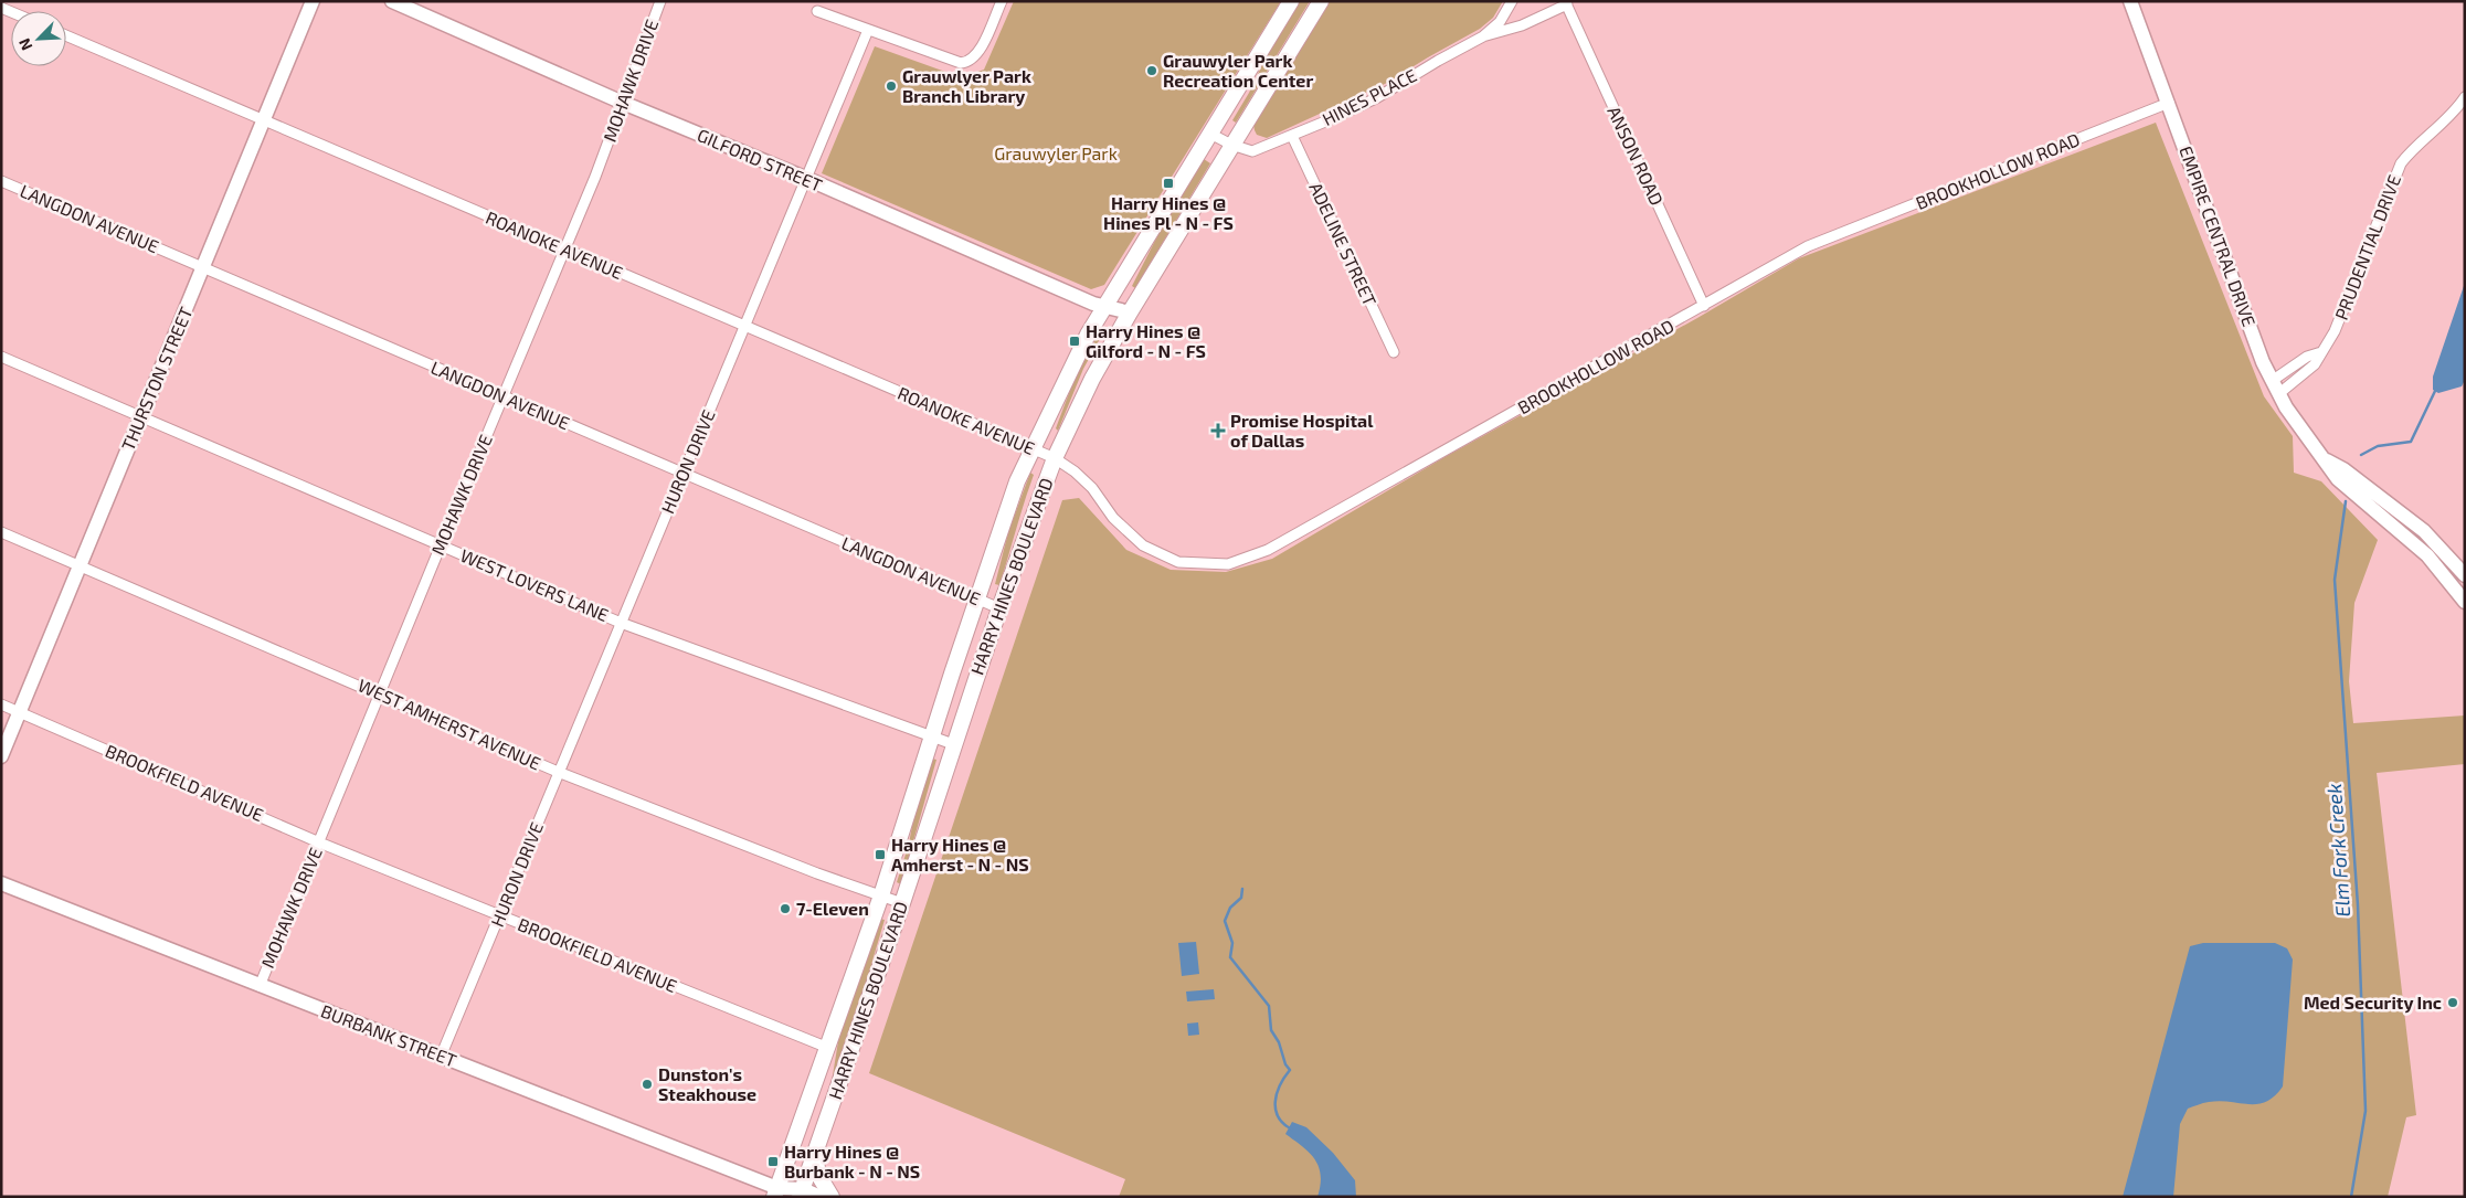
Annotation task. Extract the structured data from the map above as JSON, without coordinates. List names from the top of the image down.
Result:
{
  "streets": {
    "main road": ["HARRY HINES BOULEVARD"],
    "street": [
      "MOHAWK DRIVE",
      "HINES PLACE",
      "ANSON ROAD",
      "GILFORD STREET",
      "BROOKHOLLOW ROAD",
      "LANGDON AVENUE",
      "EMPIRE CENTRAL DRIVE",
      "ADELINE STREET",
      "ROANOKE AVENUE",
      "PRUDENTIAL DRIVE",
      "THURSTON STREET",
      "HURON DRIVE",
      "WEST LOVERS LANE",
      "WEST AMHERST AVENUE",
      "BROOKFIELD AVENUE",
      "BURBANK STREET"
    ]
  },
  "crossings": [
    ["MOHAWK DRIVE", "GILFORD STREET"],
    ["MOHAWK DRIVE", "LANGDON AVENUE"],
    ["MOHAWK DRIVE", "ROANOKE AVENUE"],
    ["MOHAWK DRIVE", "WEST LOVERS LANE"],
    ["MOHAWK DRIVE", "WEST AMHERST AVENUE"],
    ["MOHAWK DRIVE", "BROOKFIELD AVENUE"],
    ["MOHAWK DRIVE", "BURBANK STREET"],
    ["HINES PLACE", "ANSON ROAD"],
    ["HINES PLACE", "ADELINE STREET"],
    ["HINES PLACE", "HARRY HINES BOULEVARD"],
    ["ANSON ROAD", "BROOKHOLLOW ROAD"],
    ["GILFORD STREET", "HURON DRIVE"],
    ["GILFORD STREET", "HARRY HINES BOULEVARD"],
    ["BROOKHOLLOW ROAD", "EMPIRE CENTRAL DRIVE"],
    ["BROOKHOLLOW ROAD", "ROANOKE AVENUE"],
    ["BROOKHOLLOW ROAD", "HARRY HINES BOULEVARD"],
    ["LANGDON AVENUE", "THURSTON STREET"],
    ["LANGDON AVENUE", "HURON DRIVE"],
    ["LANGDON AVENUE", "HARRY HINES BOULEVARD"],
    ["EMPIRE CENTRAL DRIVE", "PRUDENTIAL DRIVE"],
    ["ROANOKE AVENUE", "THURSTON STREET"],
    ["ROANOKE AVENUE", "HURON DRIVE"],
    ["ROANOKE AVENUE", "HARRY HINES BOULEVARD"],
    ["THURSTON STREET", "WEST LOVERS LANE"],
    ["THURSTON STREET", "WEST AMHERST AVENUE"],
    ["THURSTON STREET", "BROOKFIELD AVENUE"],
    ["HURON DRIVE", "WEST LOVERS LANE"],
    ["HURON DRIVE", "WEST AMHERST AVENUE"],
    ["HURON DRIVE", "BROOKFIELD AVENUE"],
    ["HURON DRIVE", "BURBANK STREET"],
    ["HARRY HINES BOULEVARD", "WEST LOVERS LANE"],
    ["HARRY HINES BOULEVARD", "WEST AMHERST AVENUE"],
    ["HARRY HINES BOULEVARD", "BROOKFIELD AVENUE"],
    ["HARRY HINES BOULEVARD", "BURBANK STREET"]
  ],
  "water": ["Elm Fork Creek"],
  "parks": ["Grauwyler Park"],
  "places": {
    "other": [
      "Grauwyler Park Recreation Center",
      "Grauwlyer Park Branch Library",
      "7-Eleven",
      "Med Security Inc",
      "Dunston's Steakhouse"
    ],
    "transit": [
      "Harry Hines @ Hines Pl - N - FS",
      "Harry Hines @ Gilford - N - FS",
      "Harry Hines @ Amherst - N - NS",
      "Harry Hines @ Burbank - N - NS"
    ],
    "health": ["Promise Hospital of Dallas"]
  },
  "north": "bottom left"
}
